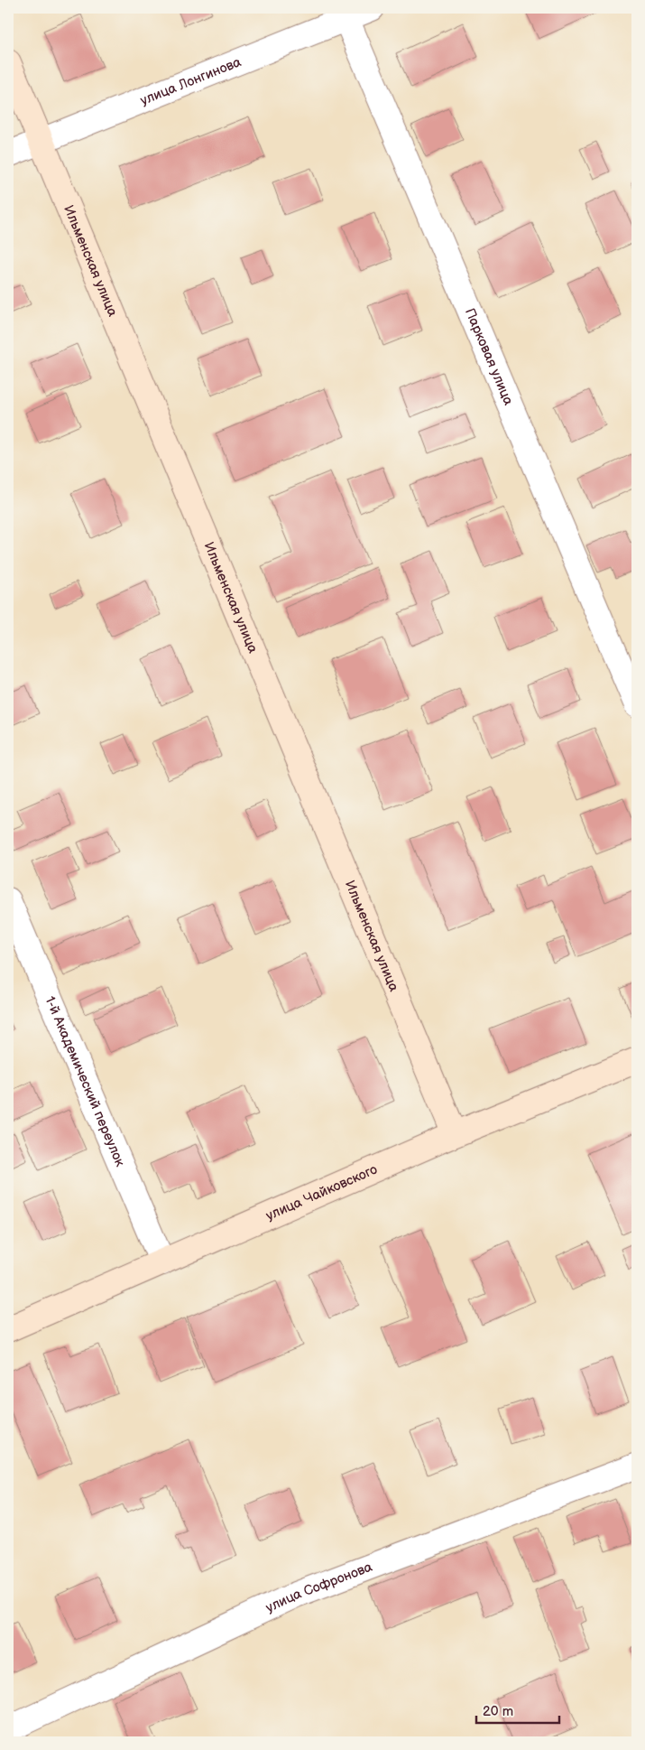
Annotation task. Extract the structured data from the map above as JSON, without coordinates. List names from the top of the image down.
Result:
{
  "streets": {
    "main road": ["Ильменская улица", "улица Чайковского"],
    "street": [
      "улица Лонгинова",
      "Парковая улица",
      "1-й Академический переулок",
      "улица Софронова"
    ]
  },
  "crossings": [
    ["улица Лонгинова", "Ильменская улица"],
    ["улица Лонгинова", "Парковая улица"],
    ["Ильменская улица", "улица Чайковского"],
    ["1-й Академический переулок", "улица Чайковского"]
  ],
  "scale_bar": "20 m"
}
